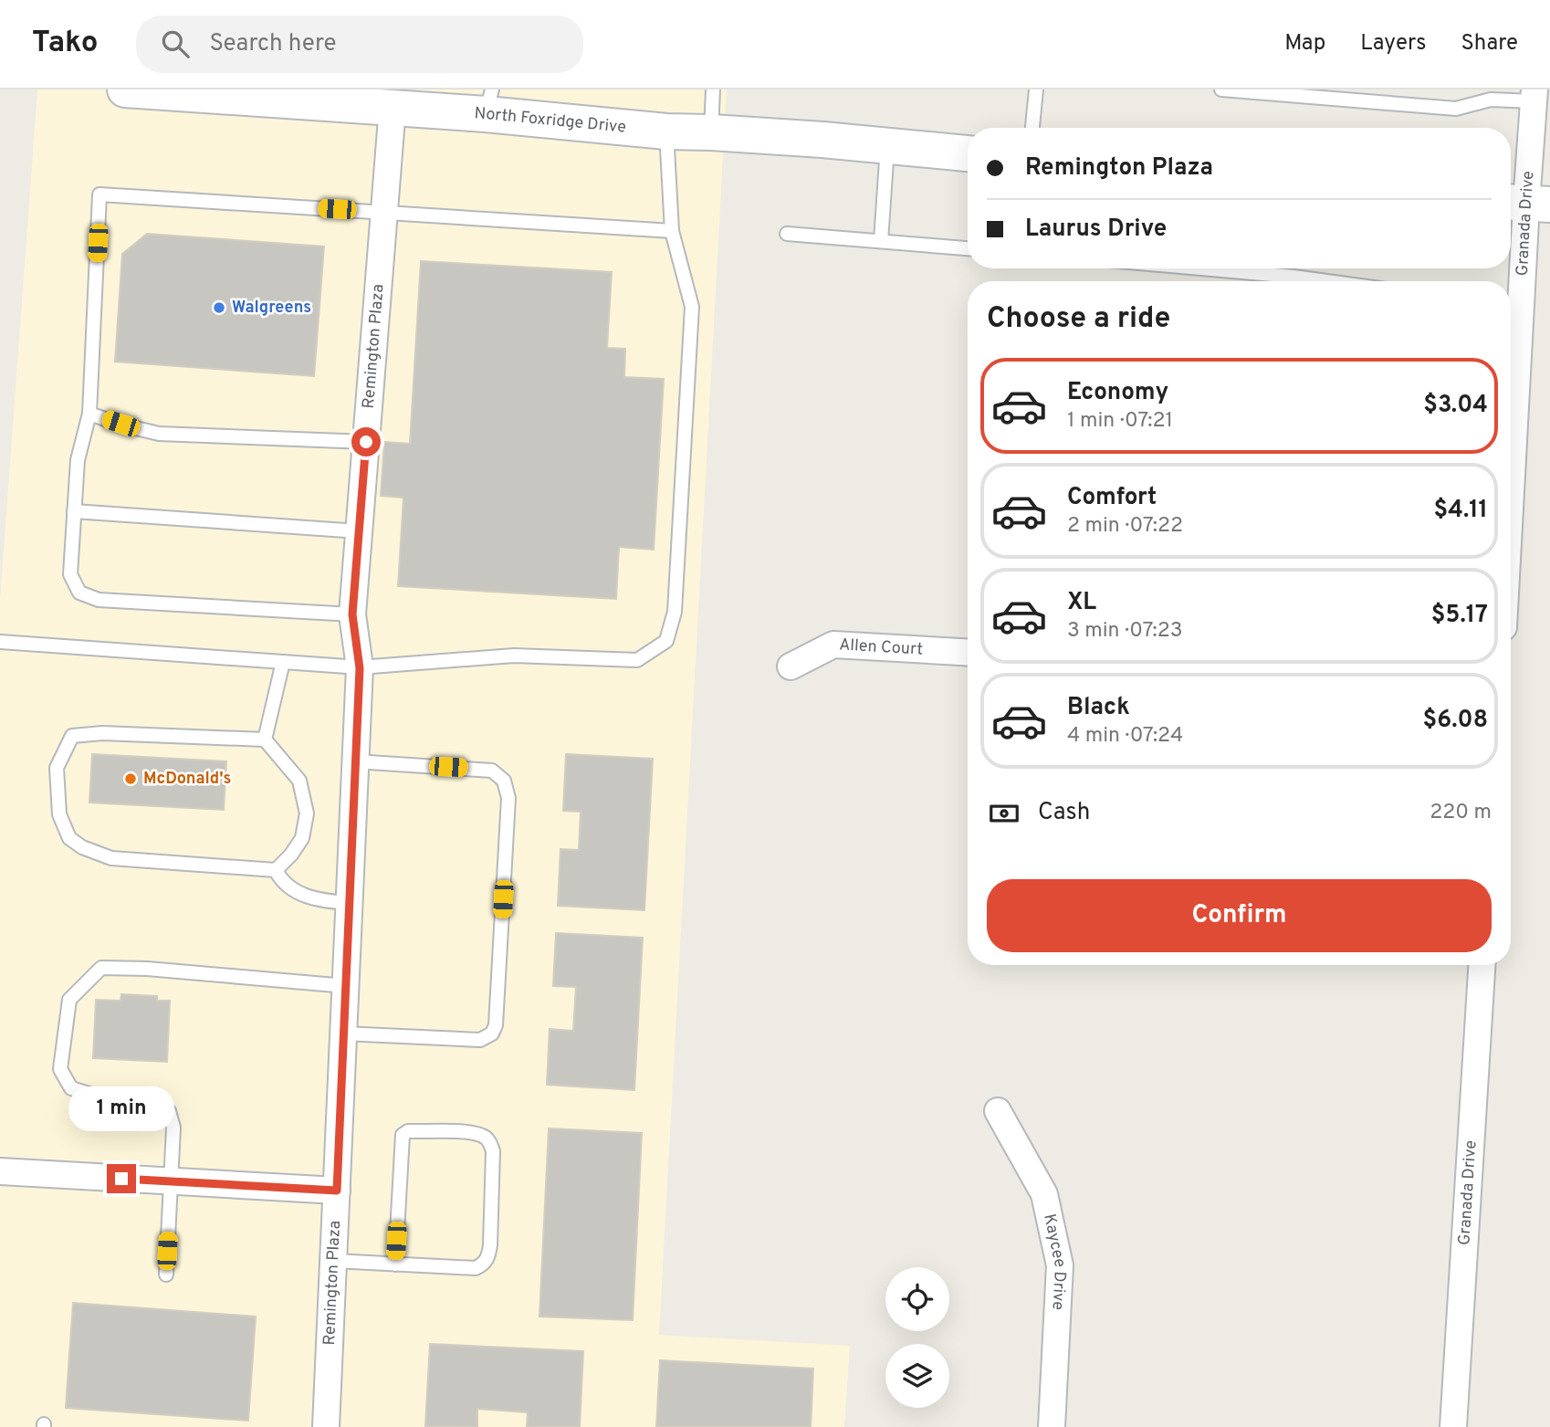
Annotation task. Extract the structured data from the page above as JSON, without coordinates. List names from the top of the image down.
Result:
{
  "streets": {
    "street": [
      "North Foxridge Drive",
      "Granada Drive",
      "Remington Plaza",
      "Allen Court",
      "Kaycee Drive"
    ]
  },
  "crossings": [
    ["North Foxridge Drive", "Remington Plaza"]
  ],
  "places": ["Walgreens", "McDonald's"],
  "page": {
    "header": "Tako",
    "search": "Search here",
    "nav": ["Map", "Layers", "Share"],
    "banner": ["Remington Plaza", "Laurus Drive"],
    "heading": "Choose a ride",
    "list": [
      {
        "name": "Economy",
        "note": "1 min · 07:21",
        "value": "$3.04"
      },
      {
        "name": "Comfort",
        "note": "2 min · 07:22",
        "value": "$4.11"
      },
      {
        "name": "XL",
        "note": "3 min · 07:23",
        "value": "$5.17"
      },
      {
        "name": "Black",
        "note": "4 min · 07:24",
        "value": "$6.08"
      }
    ],
    "pay": ["Cash", "220 m"],
    "buttons": "Confirm",
    "bubble": "1 min"
  }
}
